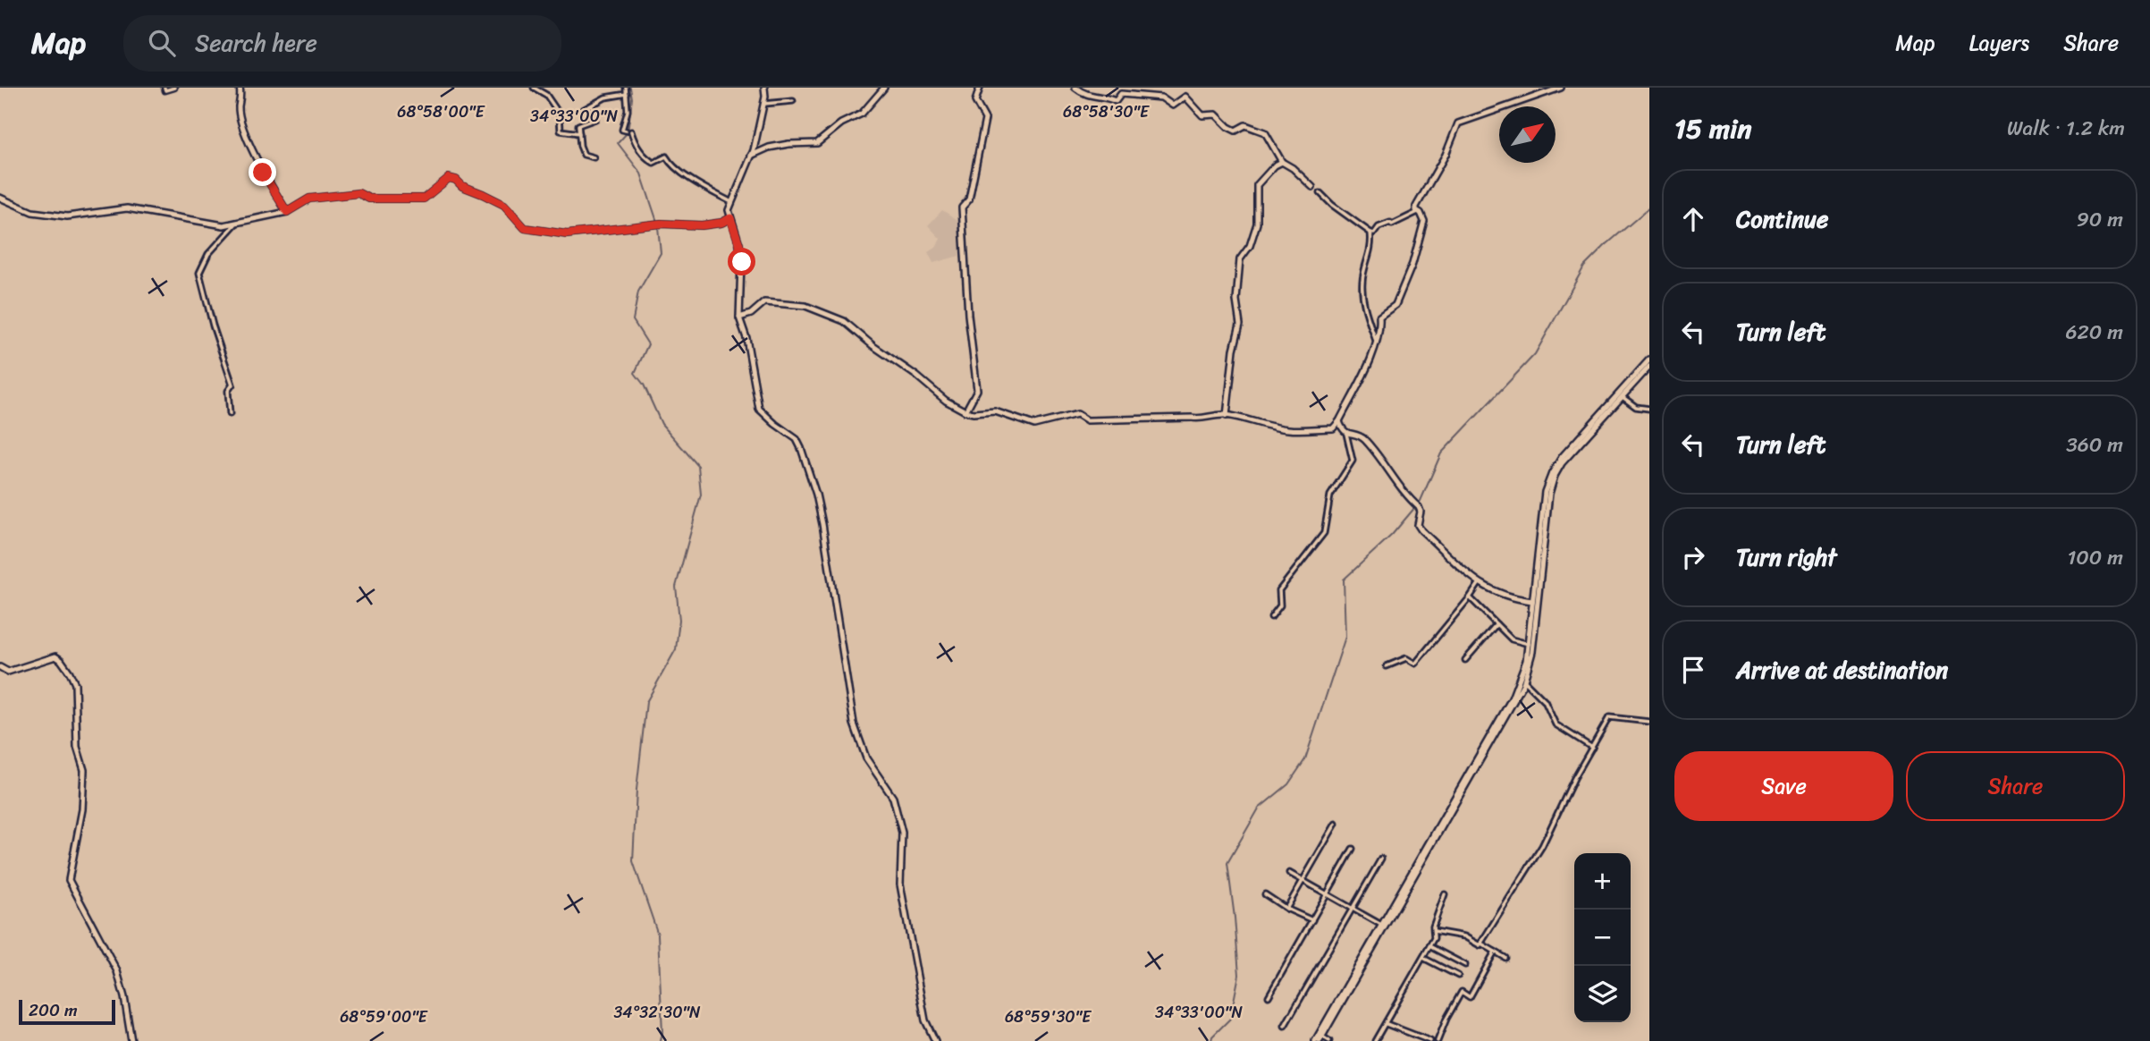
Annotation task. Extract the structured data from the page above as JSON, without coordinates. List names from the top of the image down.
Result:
{
  "scale_bar": "200 m",
  "north": "top right",
  "page": {
    "header": "Map",
    "search": "Search here",
    "nav": ["Map", "Layers", "Share"],
    "heading": ["15 min", "Walk · 1.2 km"],
    "list": [
      ["Continue", "90 m"],
      ["Turn left", "620 m"],
      ["Turn left", "360 m"],
      ["Turn right", "100 m"],
      "Arrive at destination"
    ],
    "buttons": ["Save", "Share"],
    "map_buttons": ["+", "−"],
    "scale": "200 m"
  },
  "coordinates": [
    "68°58'00\"E",
    "68°58'30\"E",
    "34°33'00\"N",
    "34°32'30\"N",
    "68°59'00\"E",
    "68°59'30\"E"
  ]
}
